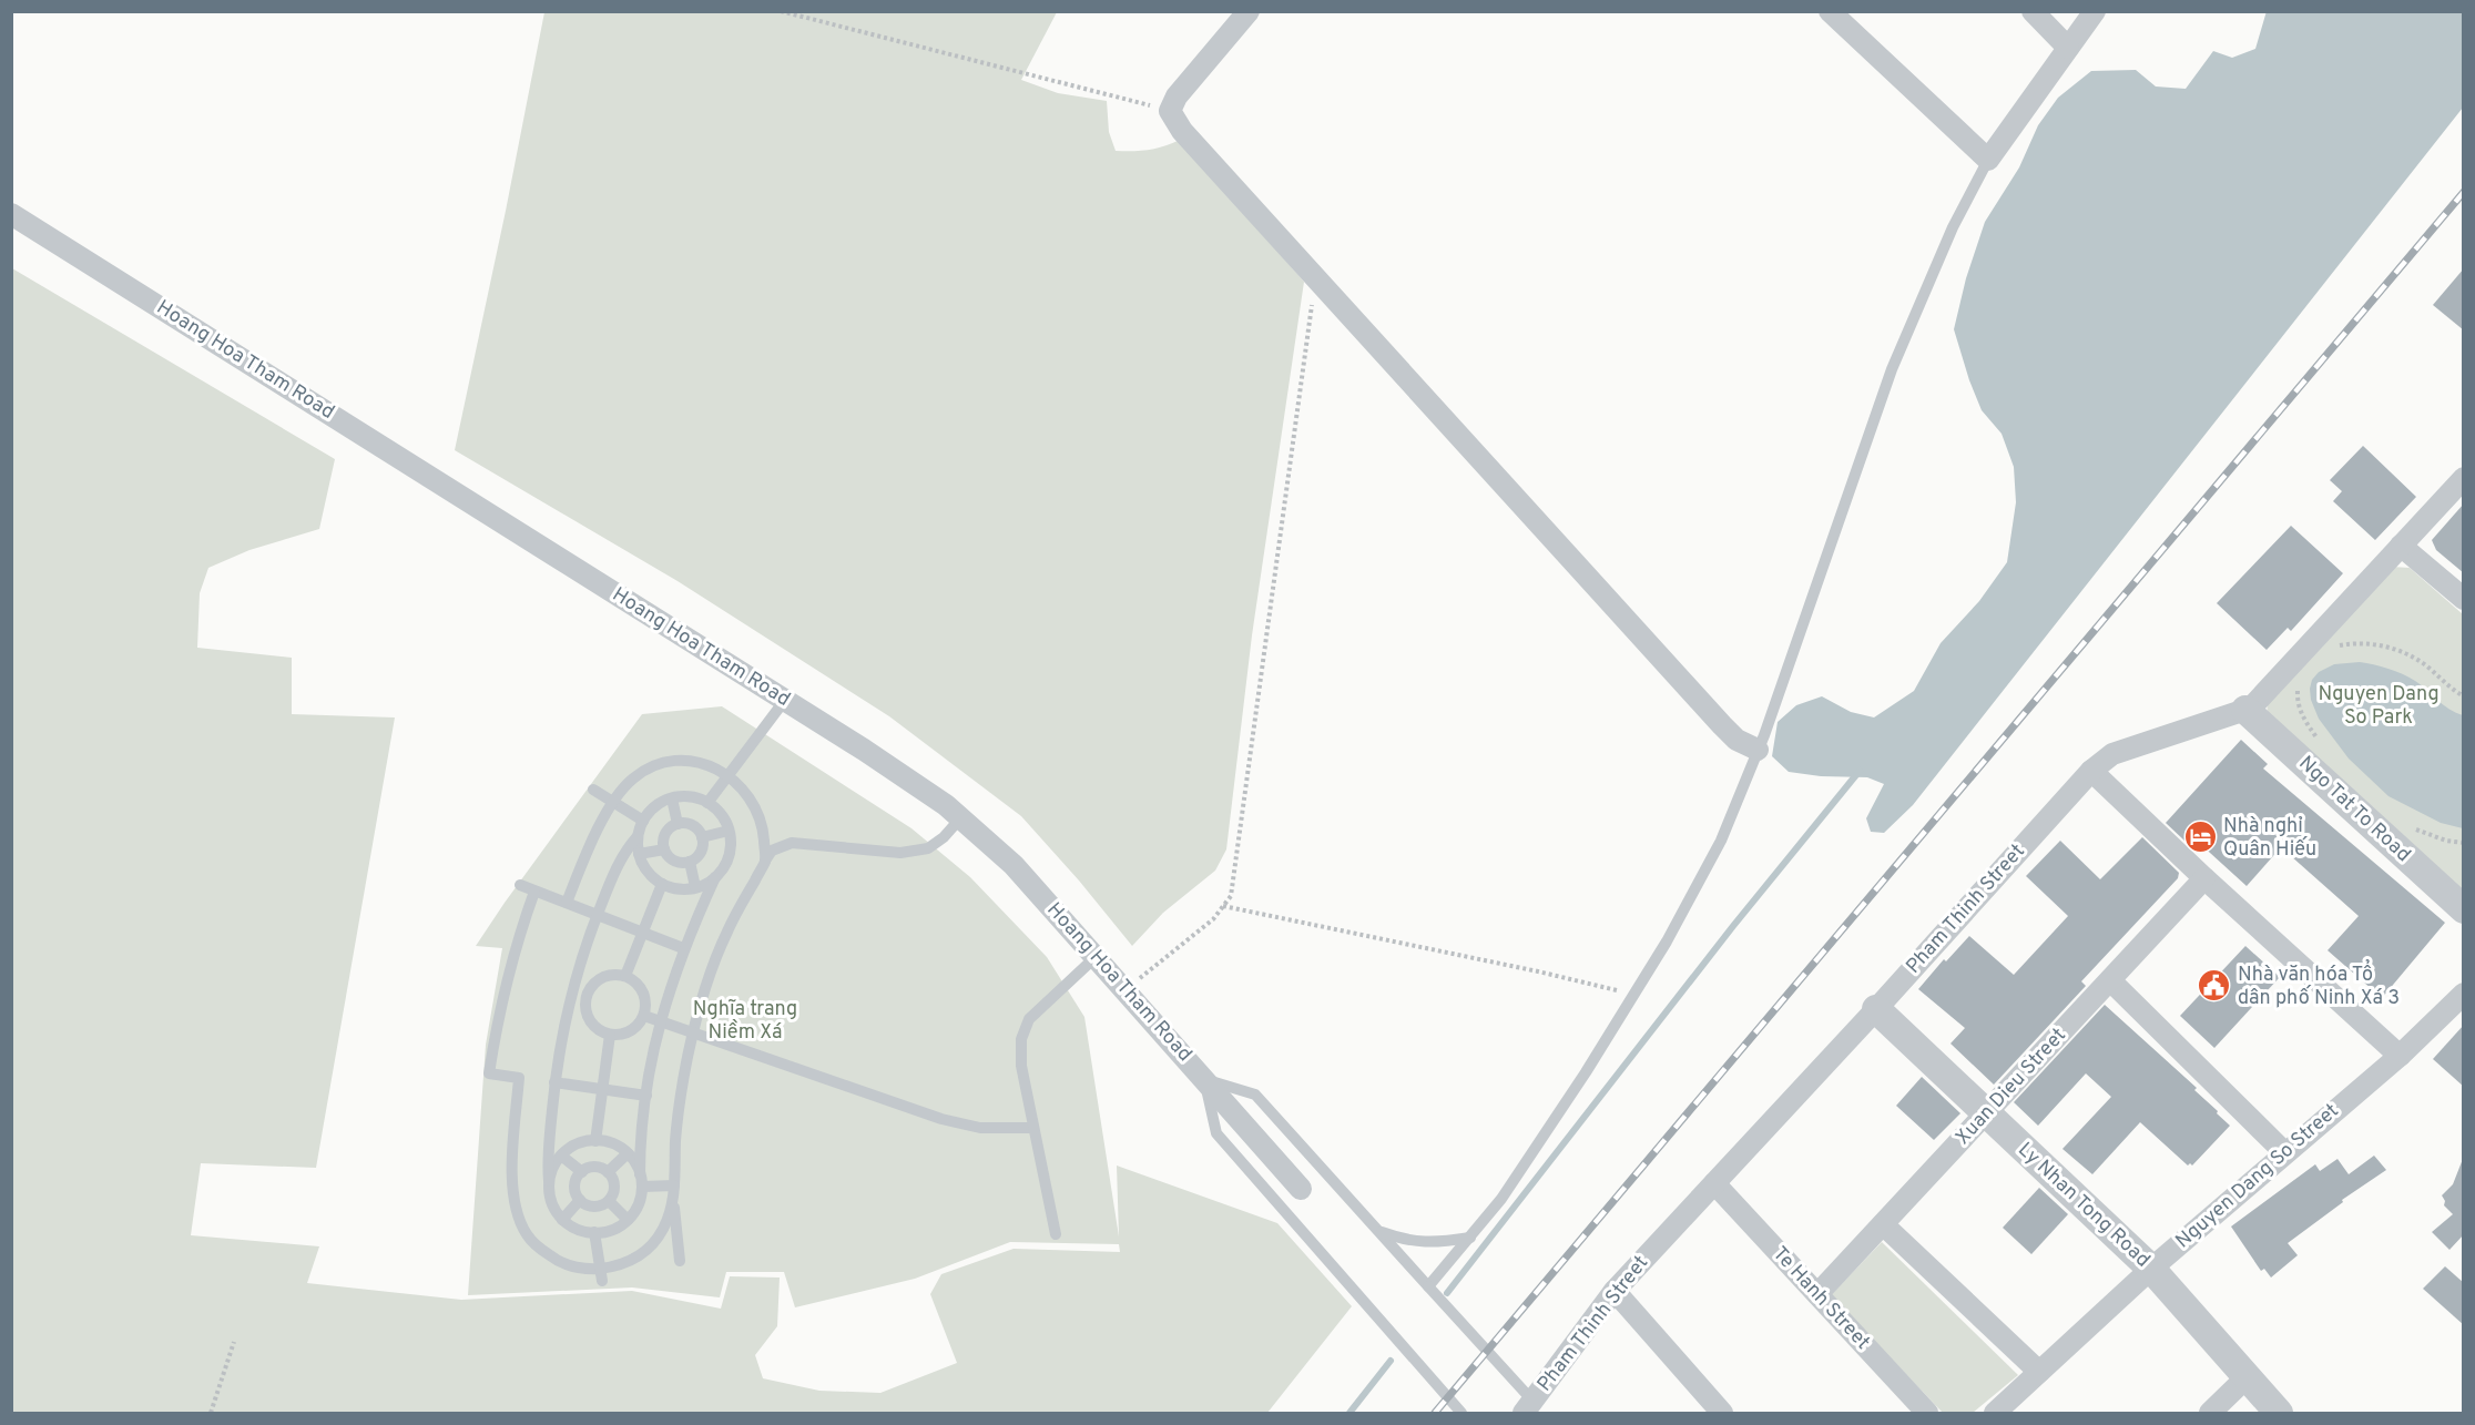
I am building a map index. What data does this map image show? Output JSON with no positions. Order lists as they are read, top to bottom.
{
  "streets": {
    "street": [
      "Hoang Hoa Tham Road",
      "Ngo Tat To Road",
      "Pham Thinh Street",
      "Xuan Dieu Street",
      "Nguyen Dang So Street",
      "Ly Nhan Tong Road",
      "Te Hanh Street"
    ]
  },
  "crossings": [
    ["Ngo Tat To Road", "Pham Thinh Street"],
    ["Pham Thinh Street", "Ly Nhan Tong Road"],
    ["Pham Thinh Street", "Te Hanh Street"],
    ["Xuan Dieu Street", "Ly Nhan Tong Road"],
    ["Xuan Dieu Street", "Te Hanh Street"],
    ["Nguyen Dang So Street", "Ly Nhan Tong Road"]
  ],
  "parks": ["Nguyen Dang So Park", "Nghĩa trang Niềm Xá"],
  "places": {
    "hotel": ["Nhà nghỉ Quân Hiếu"],
    "public building": ["Nhà văn hóa Tổ dân phố Ninh Xá 3"]
  }
}
